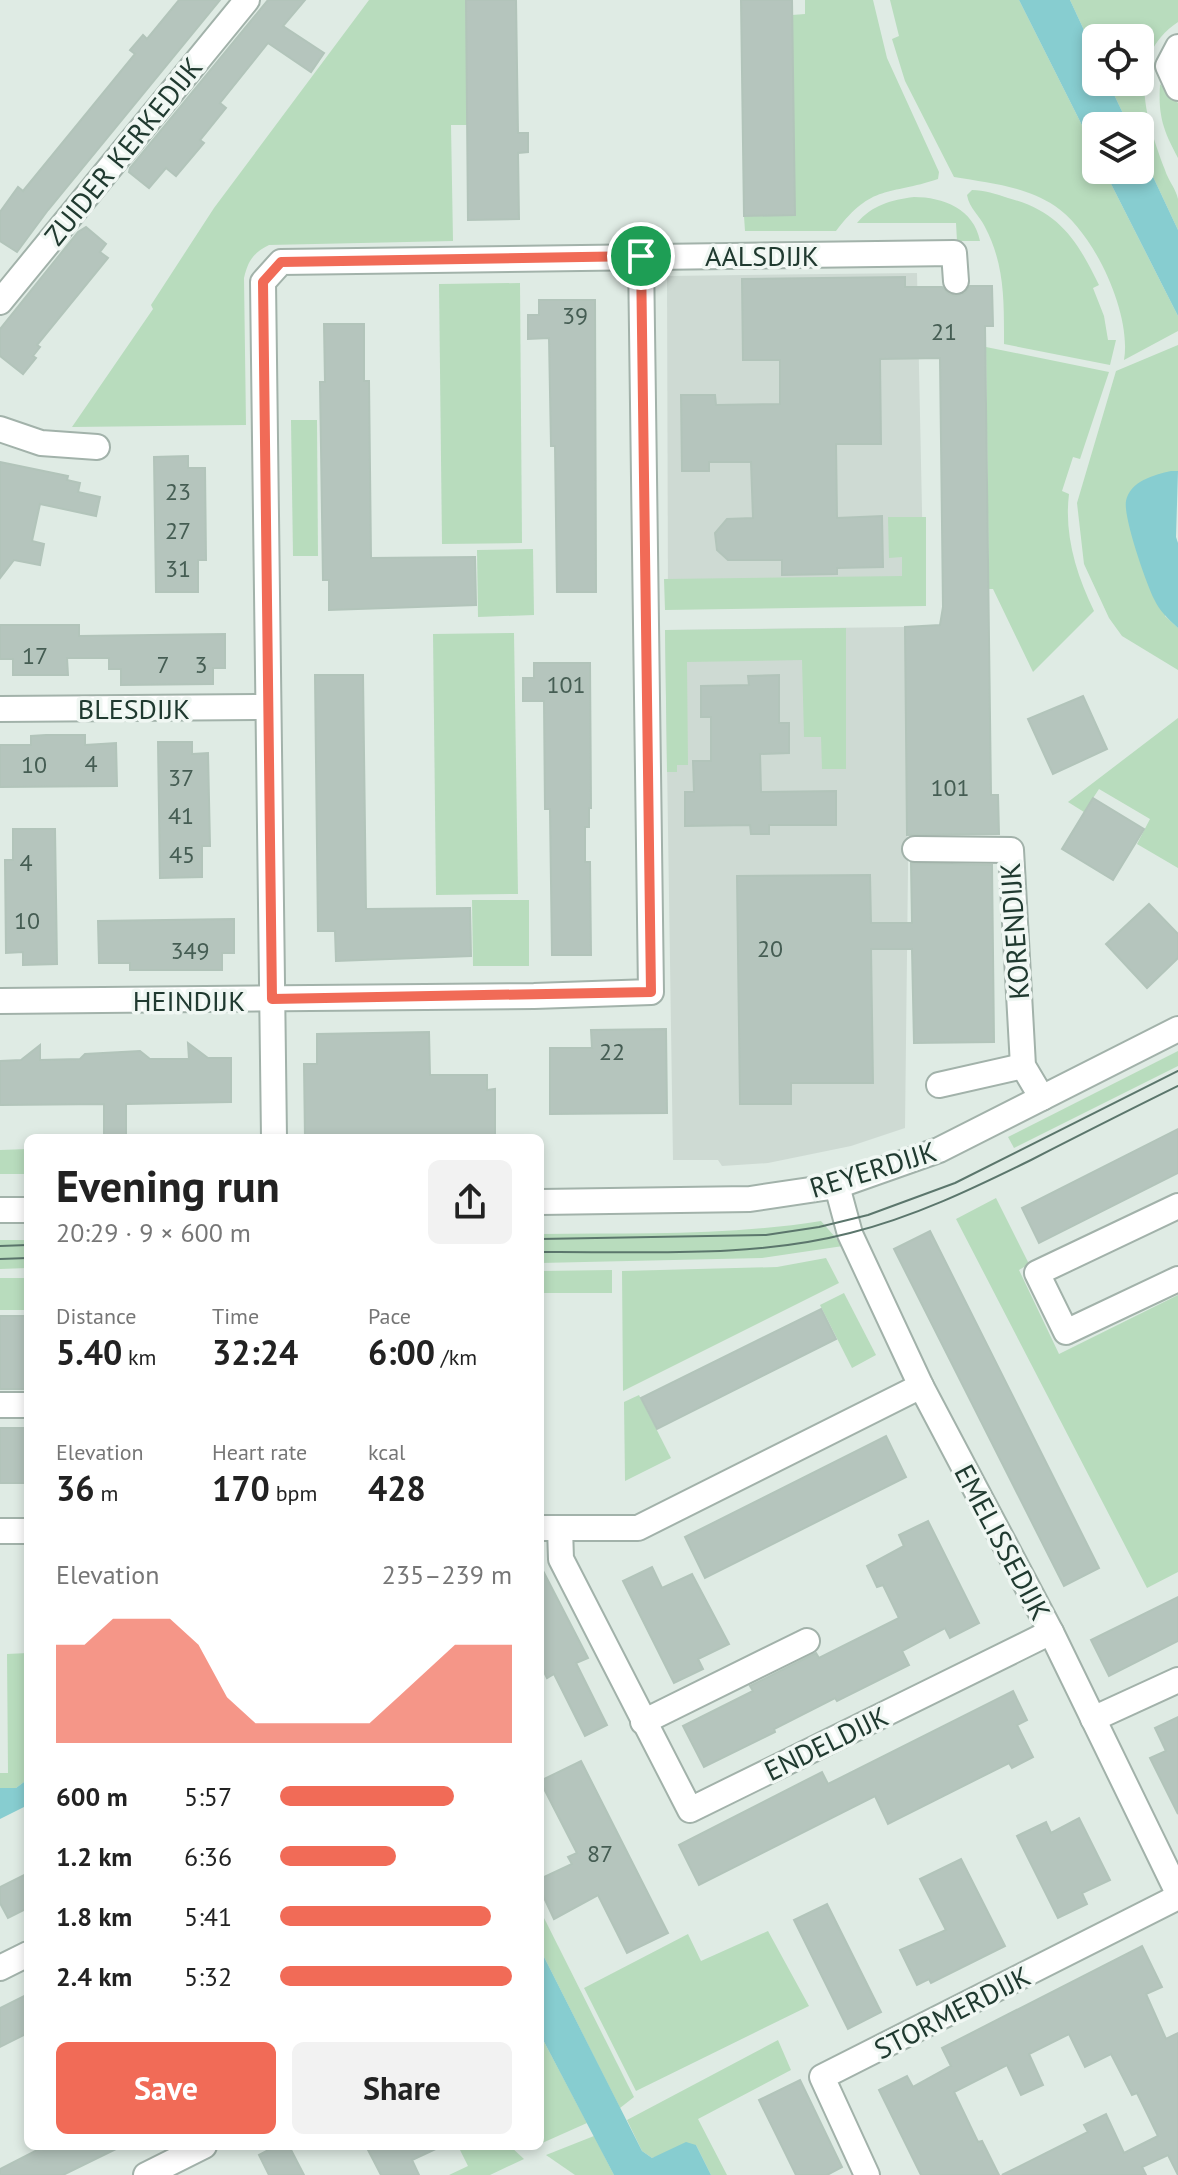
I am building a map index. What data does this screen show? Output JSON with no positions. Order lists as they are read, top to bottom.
{
  "streets": {
    "street": [
      "ZUIDER KERKEDIJK",
      "AALSDIJK",
      "BLESDIJK",
      "KORENDIJK",
      "HEINDIJK",
      "REYERDIJK",
      "EMELISSEDIJK",
      "ENDELDIJK",
      "STORMERDIJK"
    ]
  },
  "crossings": [
    ["AALSDIJK", "BLESDIJK"],
    ["AALSDIJK", "HEINDIJK"],
    ["KORENDIJK", "REYERDIJK"],
    ["REYERDIJK", "EMELISSEDIJK"],
    ["EMELISSEDIJK", "ENDELDIJK"],
    ["EMELISSEDIJK", "STORMERDIJK"]
  ],
  "house_numbers": [
    "39",
    "21",
    "23",
    "27",
    "31",
    "17",
    "7",
    "3",
    "101",
    "4",
    "10",
    "37",
    "101",
    "41",
    "45",
    "4",
    "10",
    "20",
    "349",
    "22",
    "87"
  ],
  "page": {
    "heading": ["Evening run", "20:29 · 9 × 600 m"],
    "stats": [
      ["Distance", "5.40 km"],
      ["Time", "32:24"],
      ["Pace", "6:00 /km"],
      ["Elevation", "36 m"],
      ["Heart rate", "170 bpm"],
      ["kcal", "428"]
    ],
    "chart": ["Elevation", "235–239 m"],
    "list": [
      {
        "name": "600 m",
        "note": "5:57"
      },
      {
        "name": "1.2 km",
        "note": "6:36"
      },
      {
        "name": "1.8 km",
        "note": "5:41"
      },
      {
        "name": "2.4 km",
        "note": "5:32"
      }
    ],
    "buttons": ["Save", "Share"]
  }
}
